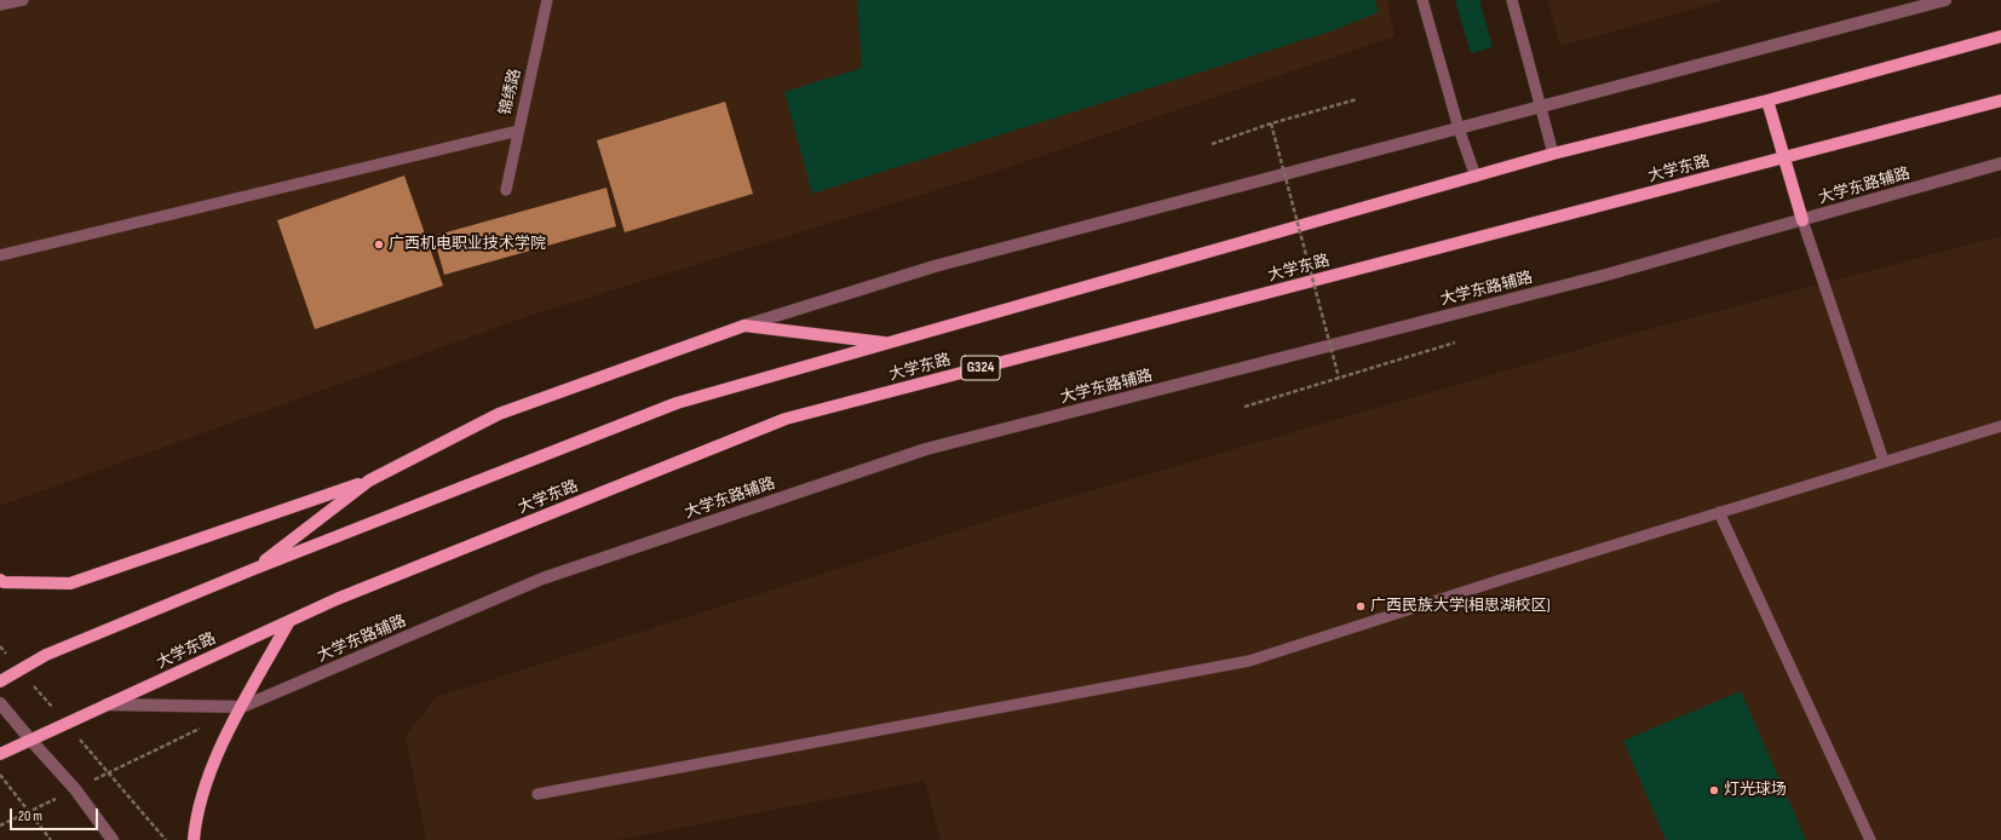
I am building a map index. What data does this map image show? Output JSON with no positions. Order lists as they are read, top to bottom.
{
  "streets": {
    "main road": ["大学东路", "G324"],
    "street": ["大学东路辅路"],
    "lane": ["锦绣路"]
  },
  "crossings": [
    ["大学东路", "大学东路辅路"]
  ],
  "places": ["广西机电职业技术学院", "广西民族大学(相思湖校区)", "灯光球场"],
  "scale_bar": "20 m"
}
